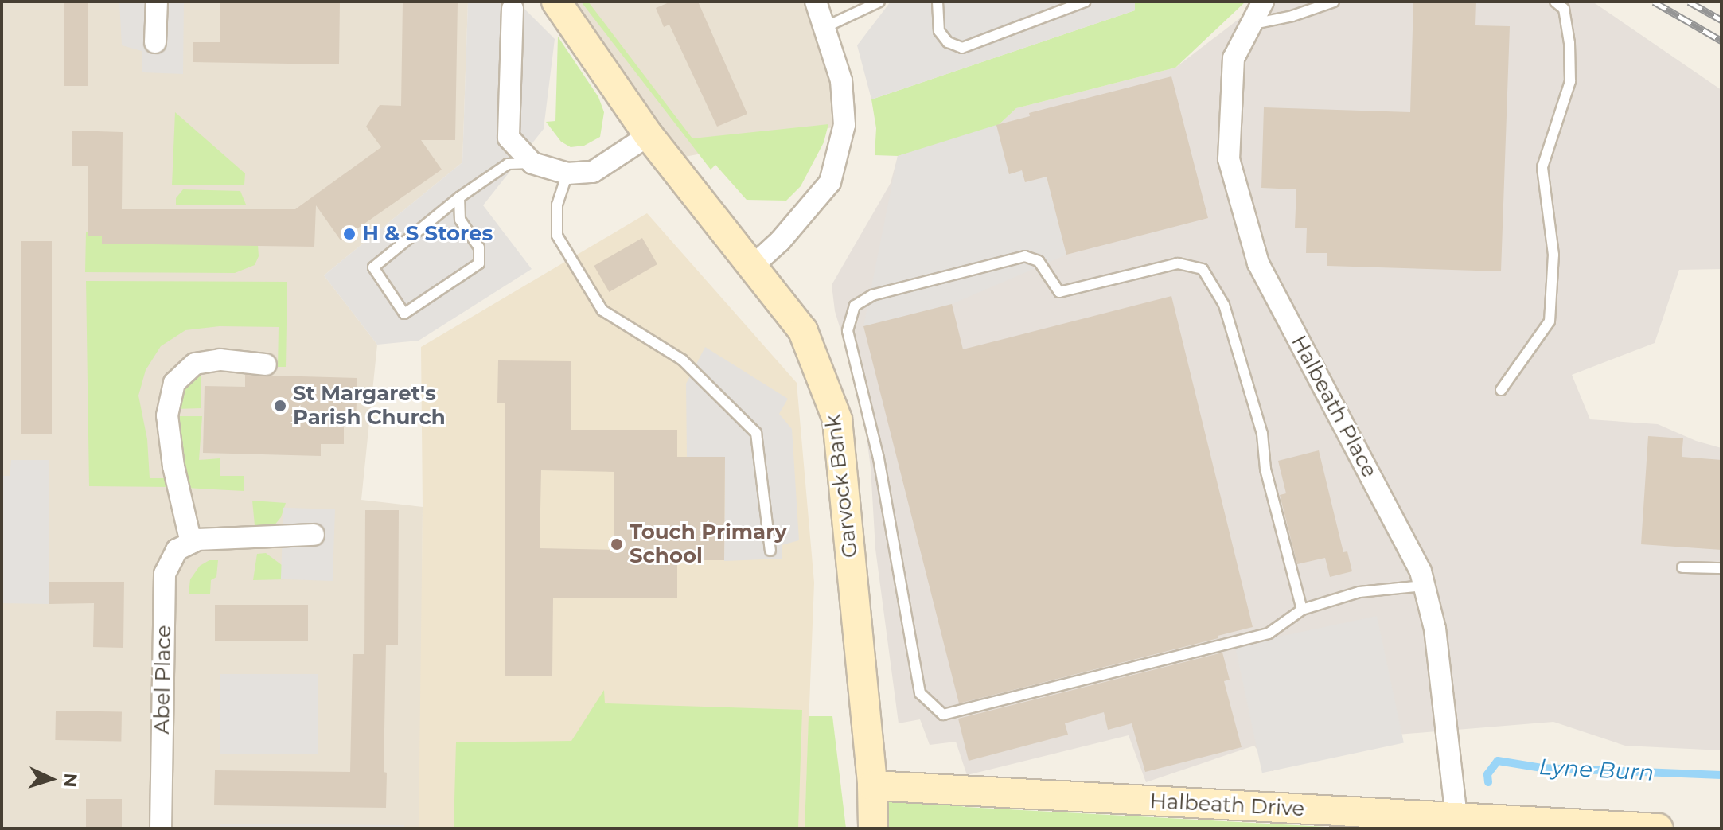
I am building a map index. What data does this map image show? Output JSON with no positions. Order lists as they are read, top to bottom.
{
  "streets": {
    "street": [
      "Halbeath Place",
      "Garvock Bank",
      "Abel Place",
      "Halbeath Drive"
    ]
  },
  "crossings": [
    ["Halbeath Place", "Halbeath Drive"],
    ["Garvock Bank", "Halbeath Drive"]
  ],
  "water": ["Lyne Burn"],
  "places": ["H & S Stores", "St Margaret's Parish Church", "Touch Primary School"],
  "north": "right"
}
